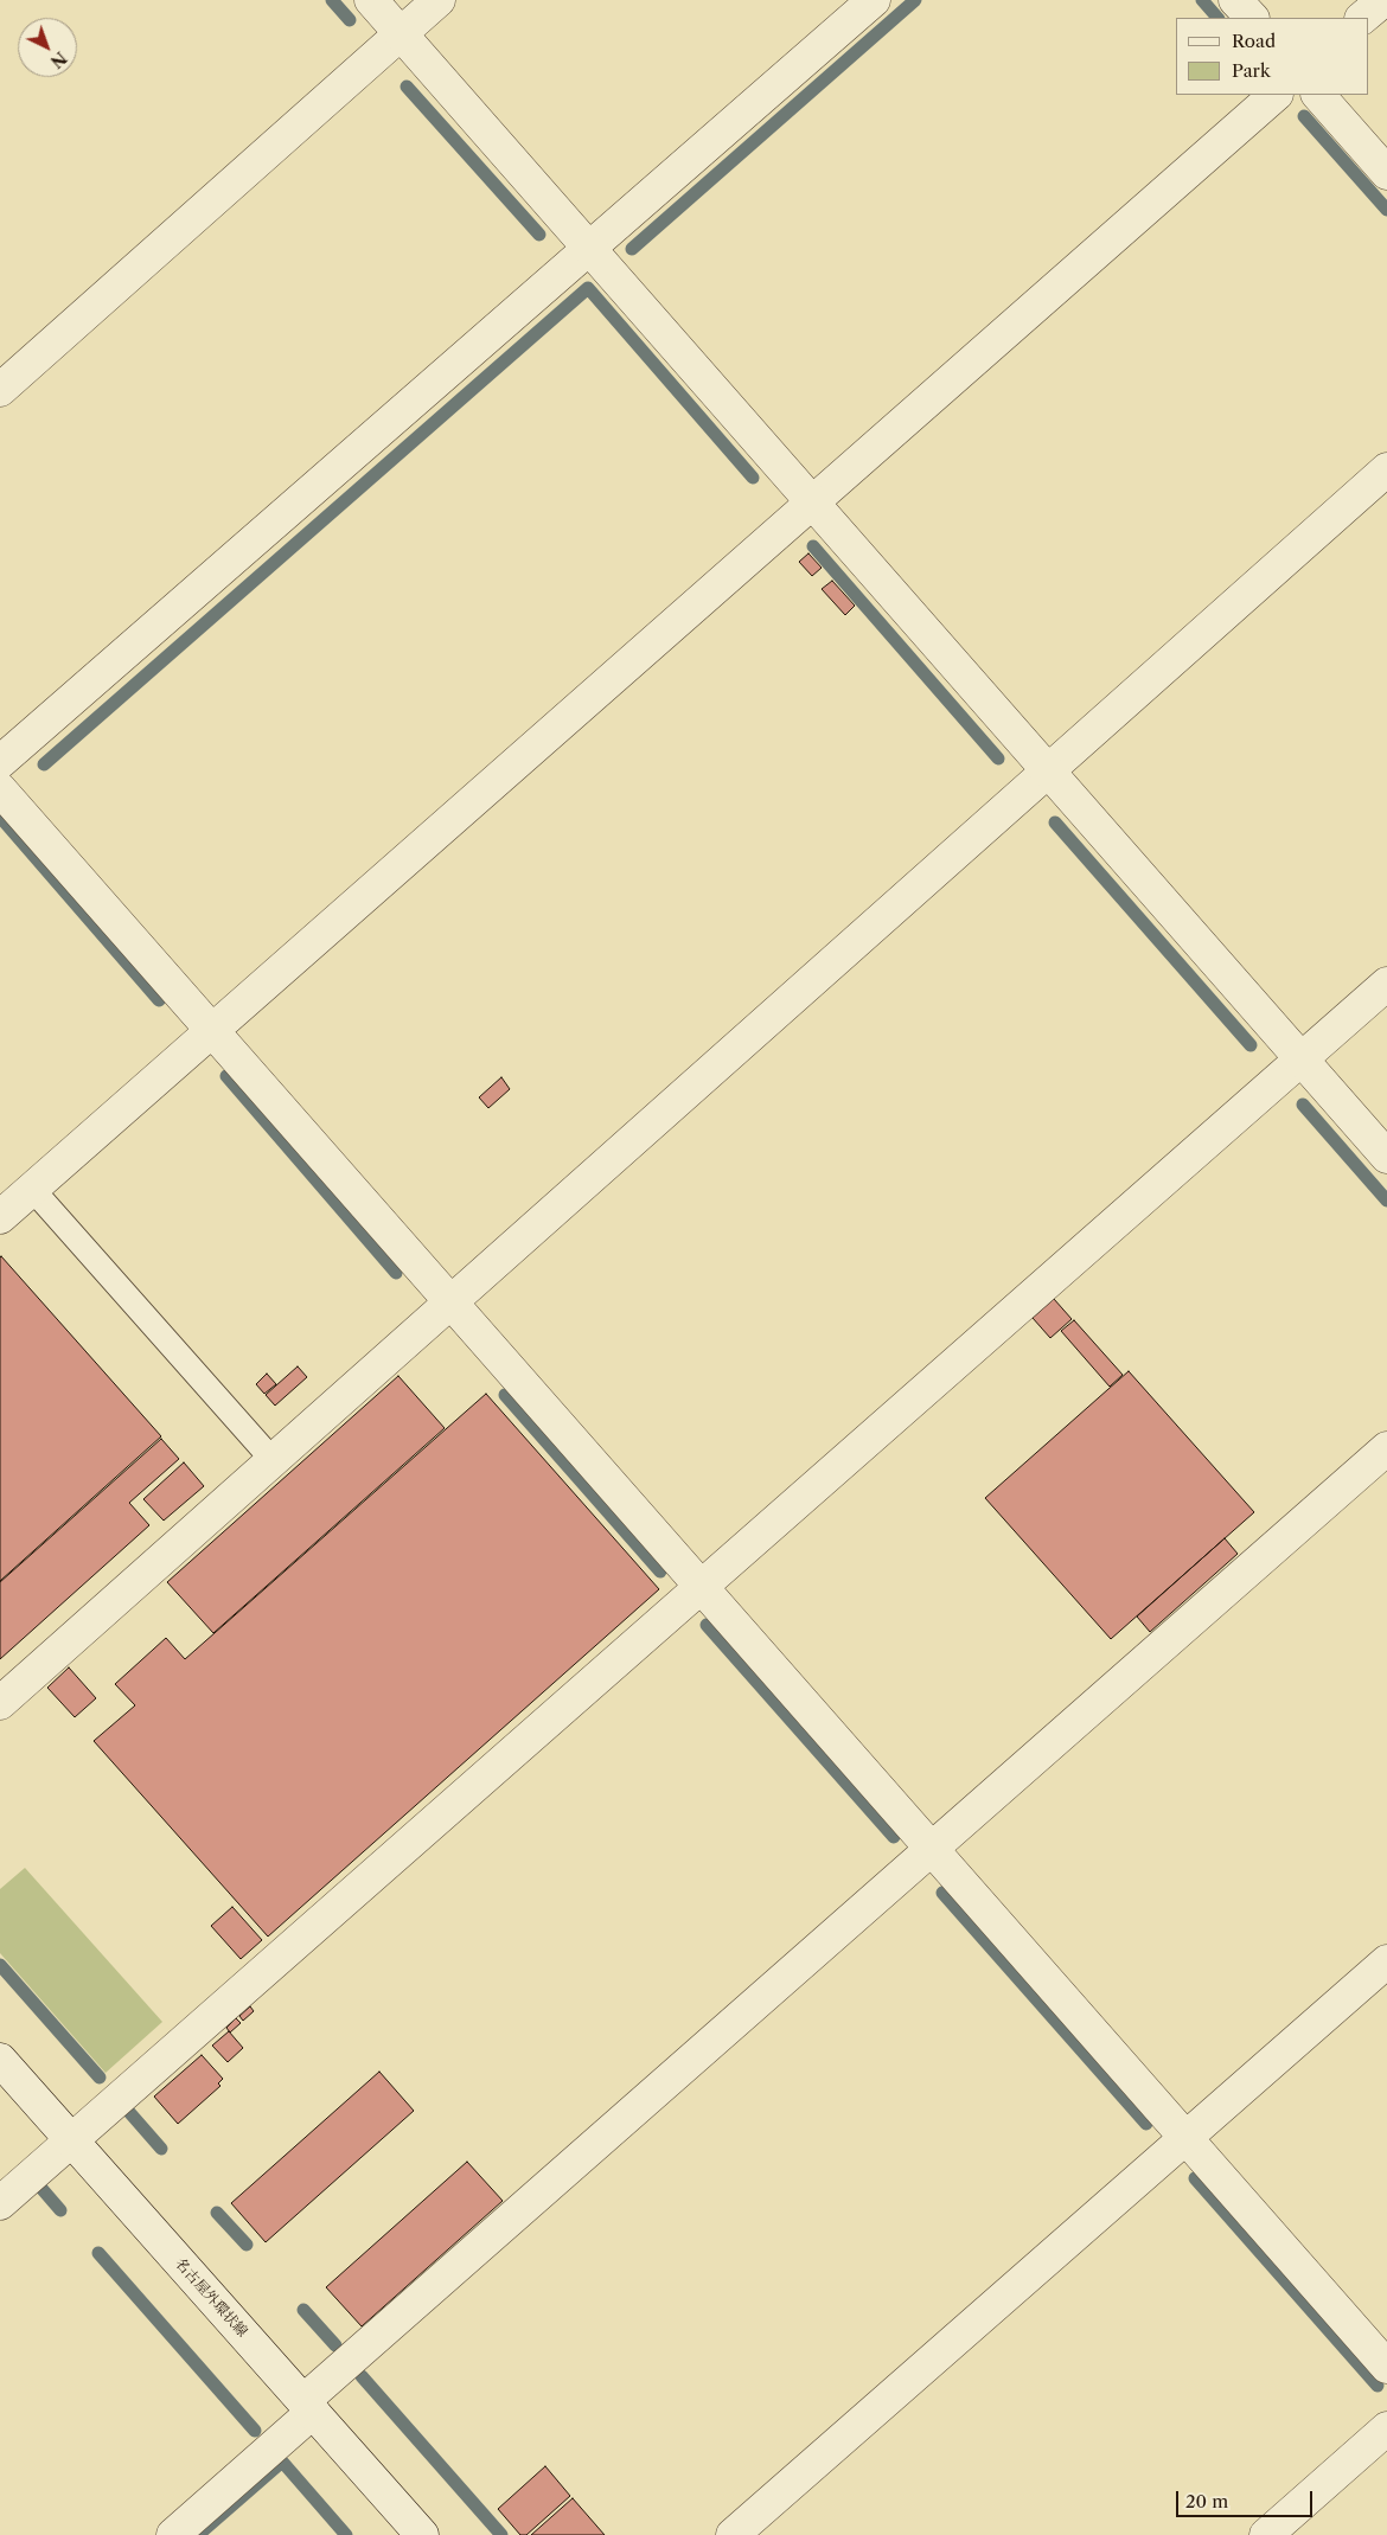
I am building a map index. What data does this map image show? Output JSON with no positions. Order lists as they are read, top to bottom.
{
  "streets": {
    "street": ["名古屋外環状線"]
  },
  "legend": ["Road", "Park"],
  "scale_bar": "20 m",
  "north": "bottom right"
}
